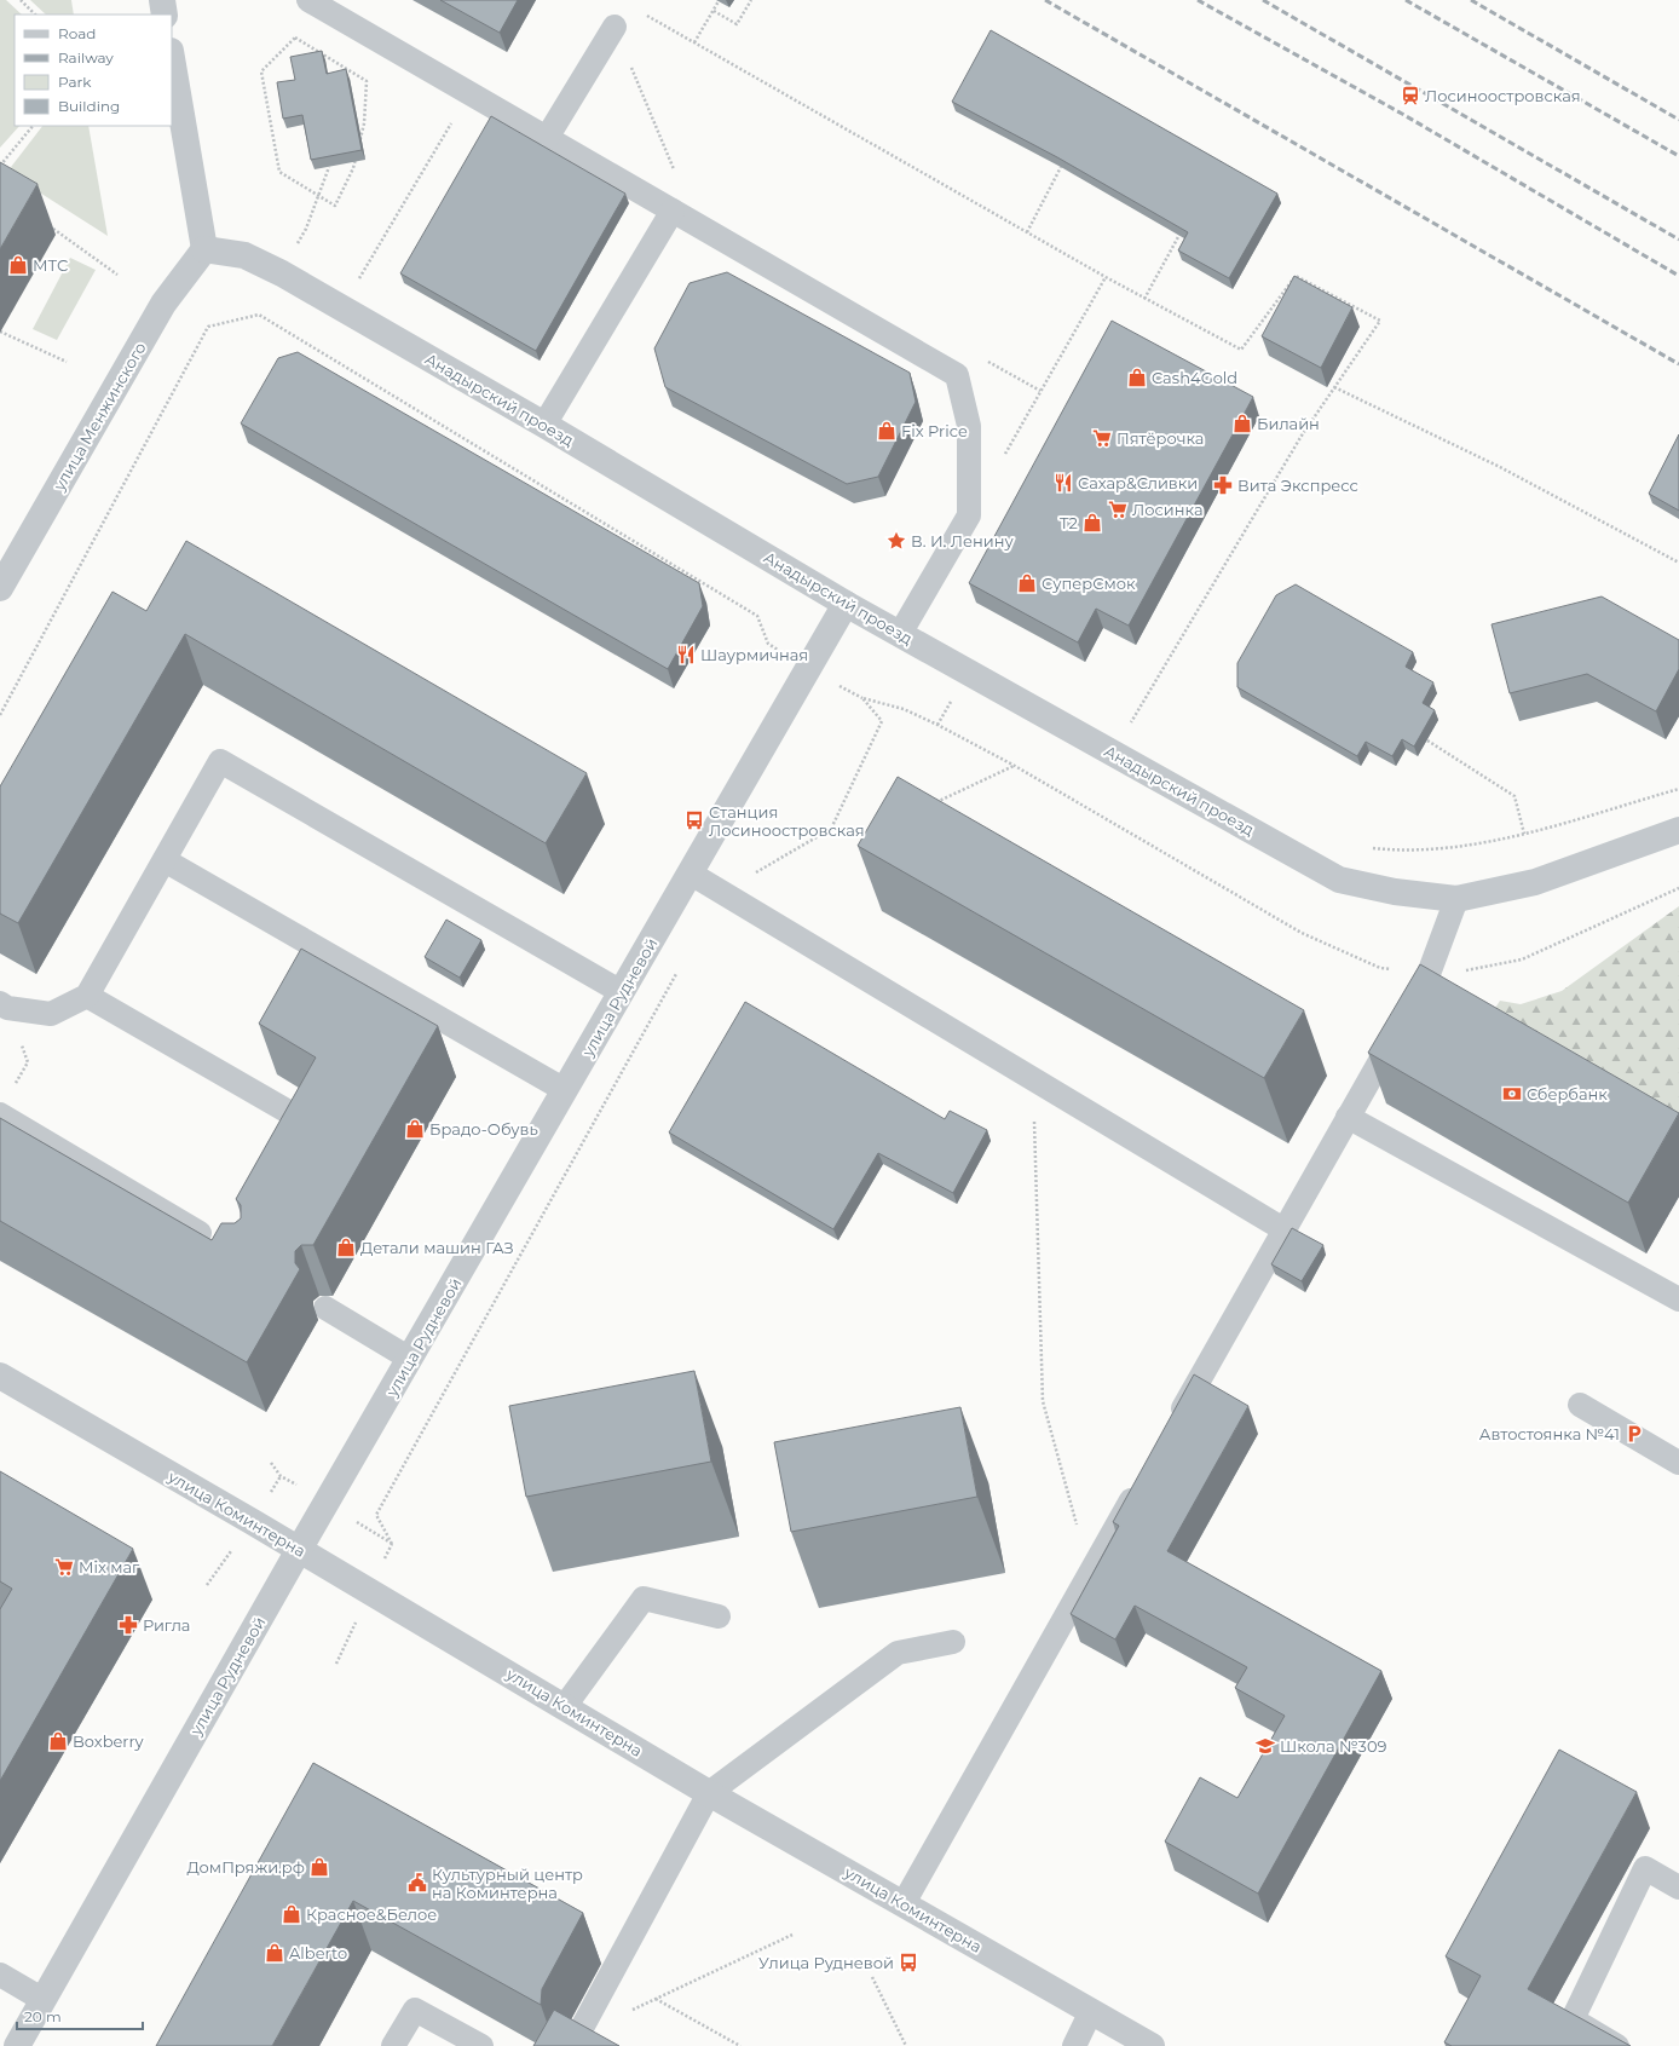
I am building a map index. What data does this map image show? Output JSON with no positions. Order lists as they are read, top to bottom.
{
  "streets": {
    "street": [
      "Анадырский проезд",
      "улица Менжинского",
      "улица Рудневой",
      "улица Коминтерна"
    ]
  },
  "crossings": [
    ["Анадырский проезд", "улица Менжинского"],
    ["Анадырский проезд", "улица Рудневой"],
    ["улица Рудневой", "улица Коминтерна"]
  ],
  "places": {
    "station": ["Лосиноостровская"],
    "shop": [
      "МТС",
      "Cash4Gold",
      "Билайн",
      "Fix Price",
      "T2",
      "СуперСмок",
      "Брадо-Обувь",
      "Детали машин ГАЗ",
      "Boxberry",
      "ДомПряжи.рф",
      "Красное&Белое",
      "Alberto"
    ],
    "supermarket": ["Пятёрочка", "Лосинка", "Mix маг"],
    "restaurant": ["Сахар&Сливки", "Шаурмичная"],
    "pharmacy": ["Вита Экспресс", "Ригла"],
    "place": ["В. И. Ленину"],
    "bus stop": ["Станция Лосиноостровская", "Улица Рудневой"],
    "bank": ["Сбербанк"],
    "parking": ["Автостоянка №41"],
    "school or university": ["Школа №309"],
    "public building": ["Культурный центр на Коминтерна"]
  },
  "legend": [
    "Road",
    "Railway",
    "Park",
    "Building"
  ],
  "scale_bar": "20 m"
}
